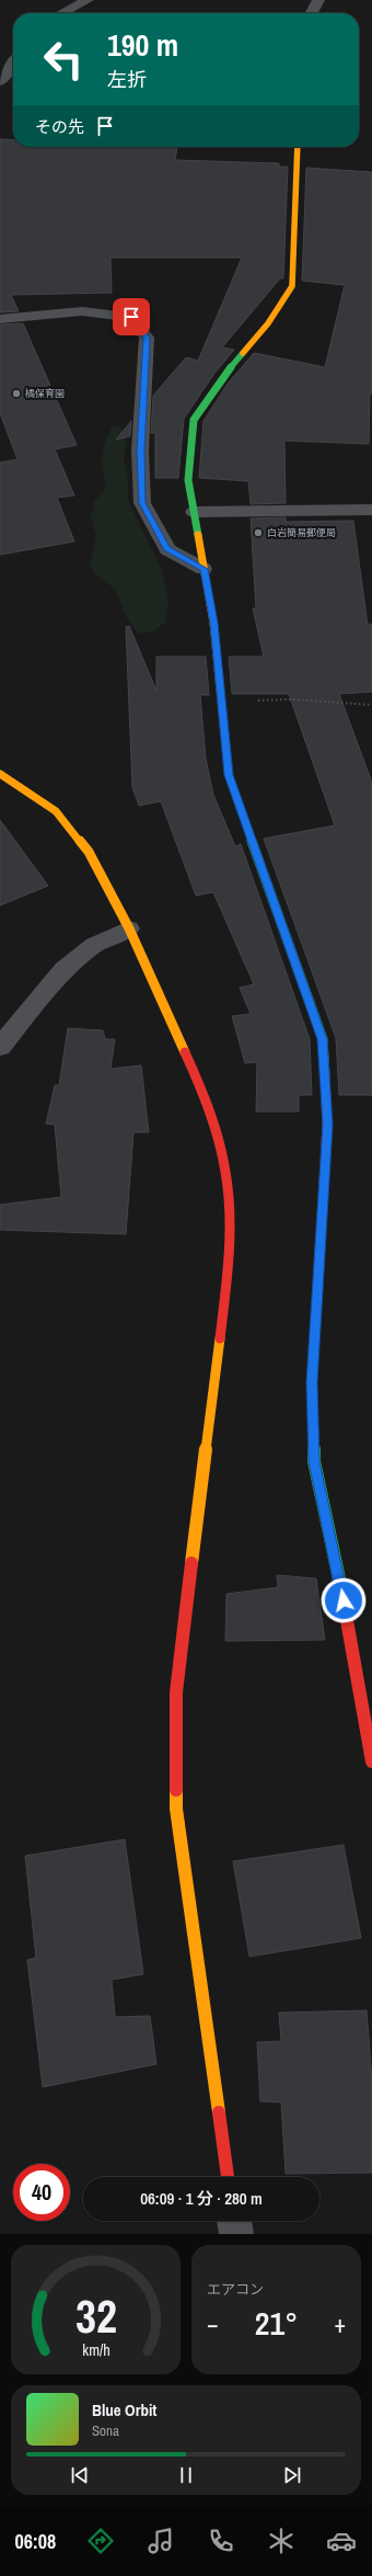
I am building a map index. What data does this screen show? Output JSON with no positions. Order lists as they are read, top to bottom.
{
  "places": ["橘保育園", "白岩簡易郵便局"],
  "page": {
    "turn": ["190 m", "左折"],
    "then": "その先",
    "limit": "40",
    "trip": "06:09 · 1 分 · 280 m",
    "tile": "エアコン",
    "heat": ["−", "21°", "+"],
    "song": ["Blue Orbit", "Sona"],
    "tabs": "06:08",
    "gauge": ["32", "km/h"]
  }
}
